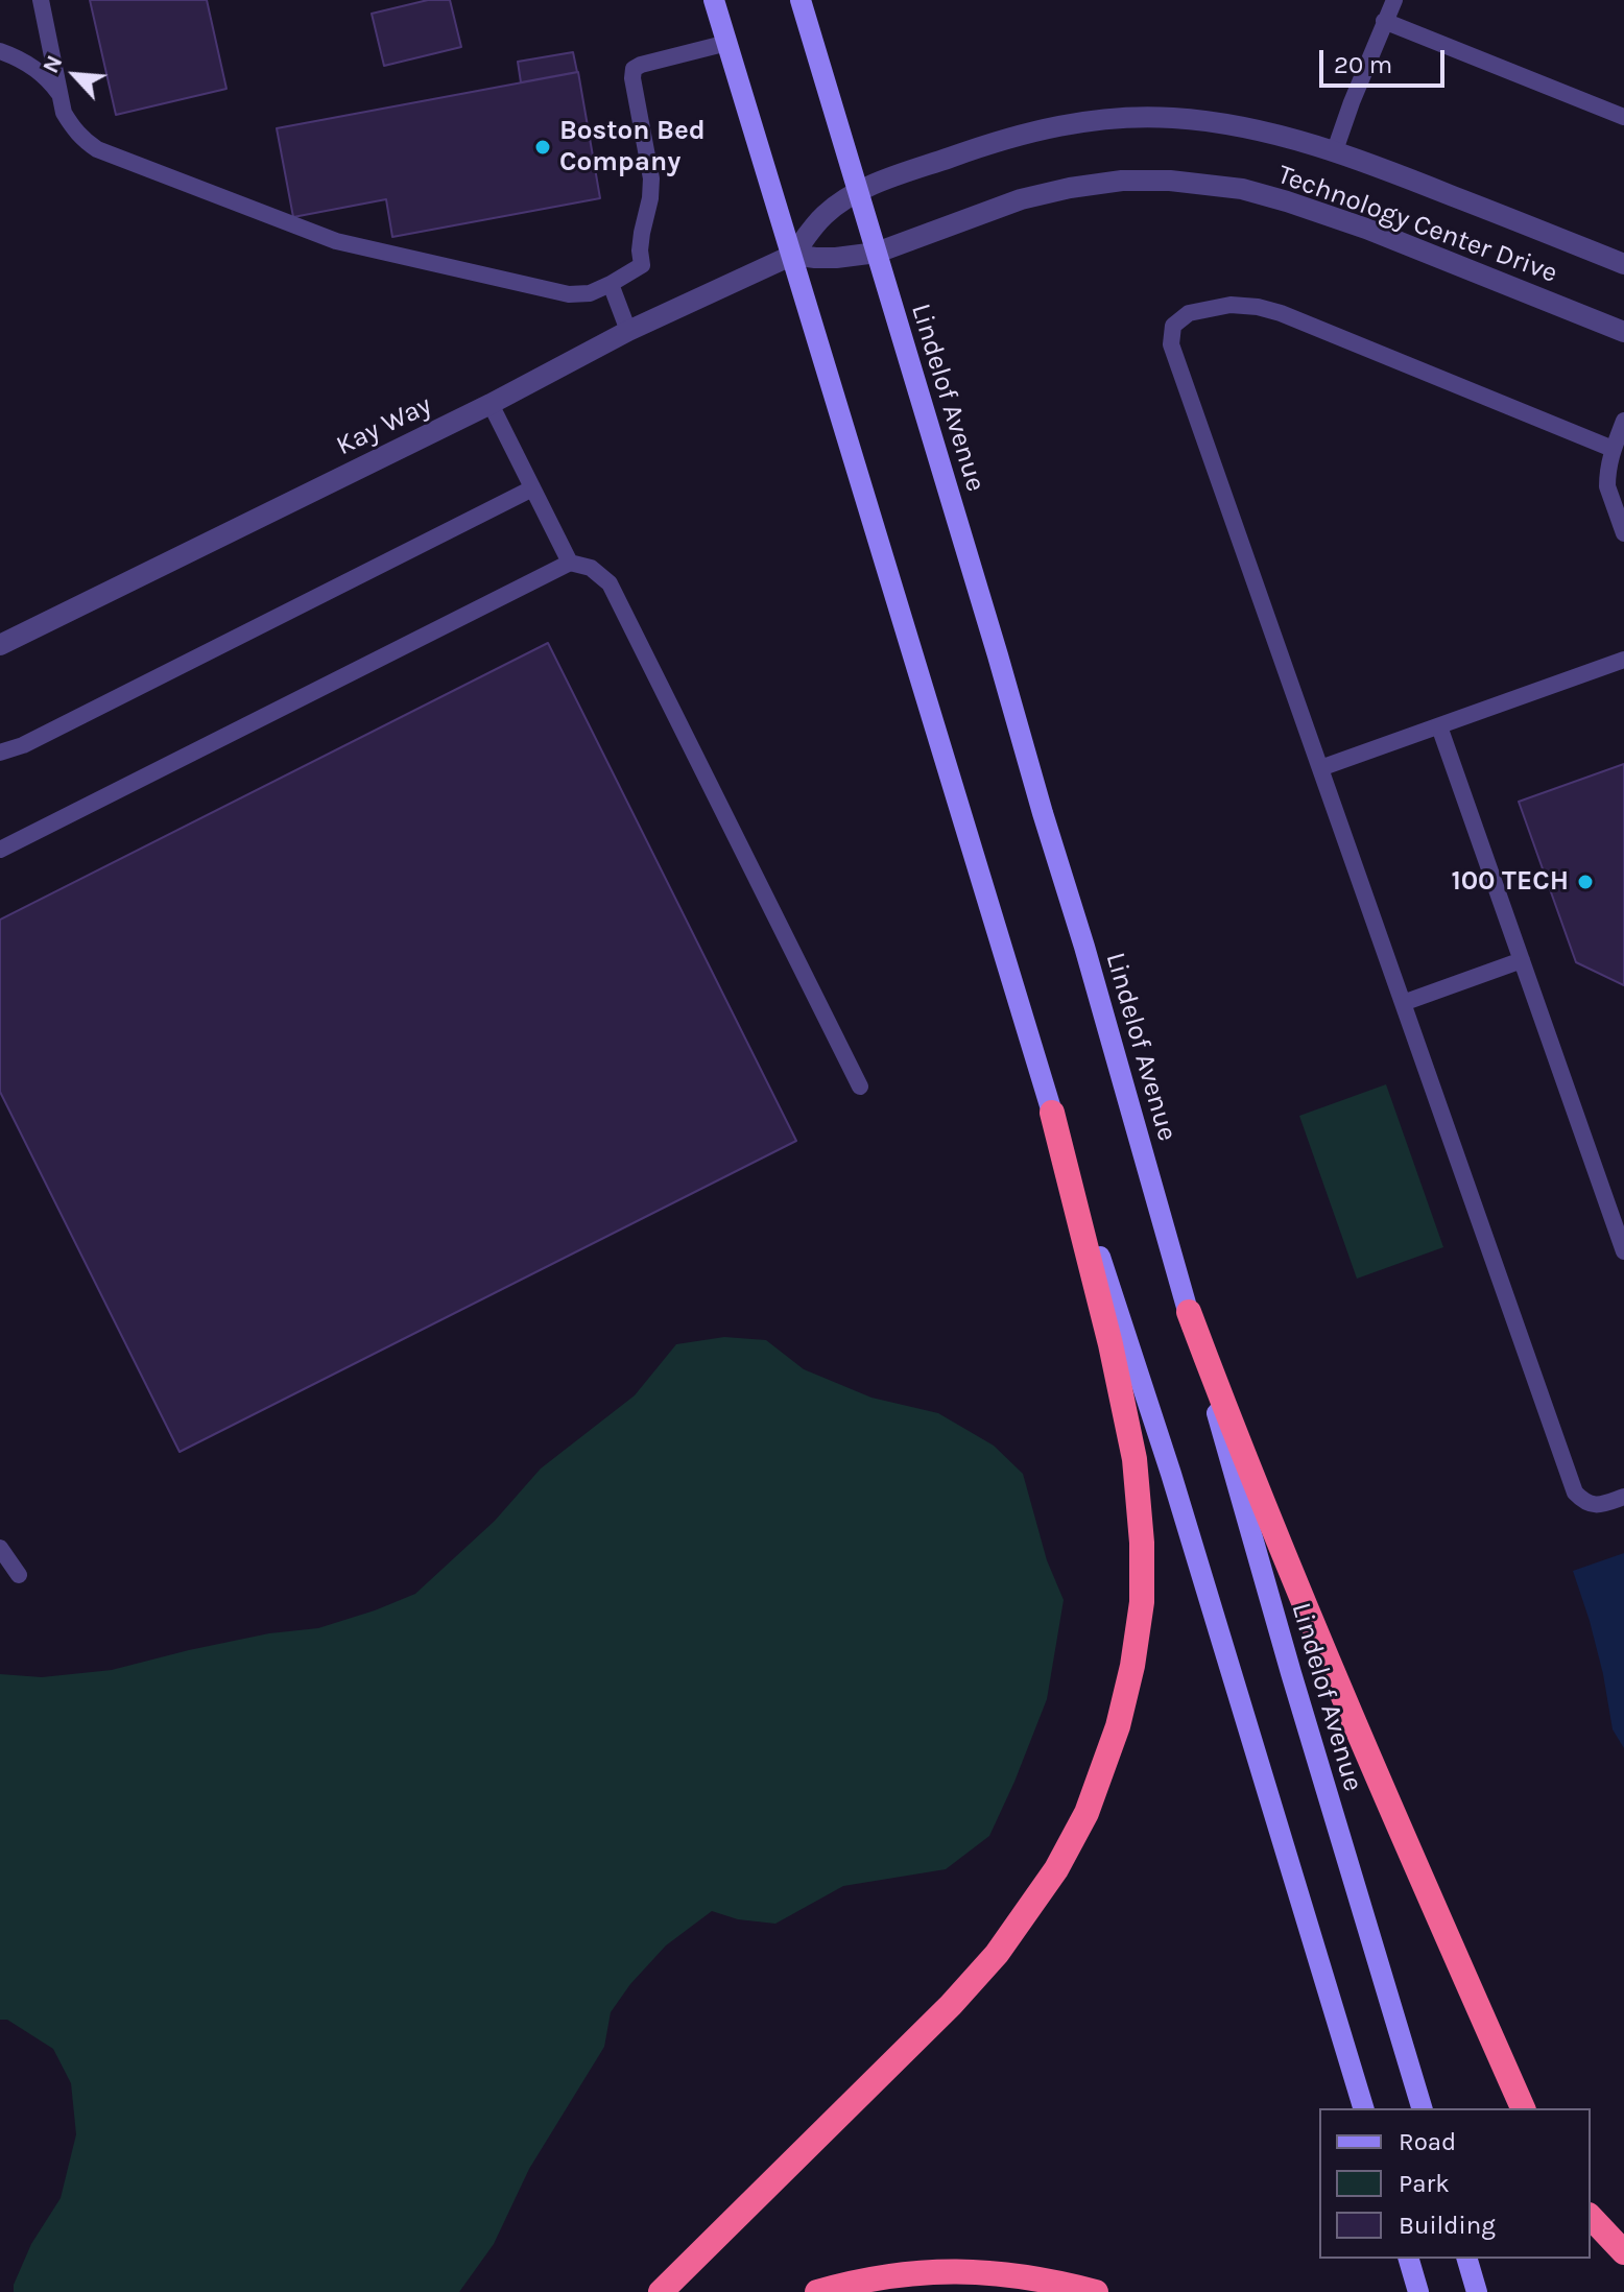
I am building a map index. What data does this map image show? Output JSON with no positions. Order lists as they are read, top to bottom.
{
  "streets": {
    "main road": ["Lindelof Avenue"],
    "street": ["Technology Center Drive", "Kay Way"]
  },
  "crossings": [
    ["Technology Center Drive", "Lindelof Avenue"],
    ["Technology Center Drive", "Kay Way"]
  ],
  "places": ["Boston Bed Company", "100 TECH"],
  "legend": ["Road", "Park", "Building"],
  "scale_bar": "20 m",
  "north": "top left"
}
